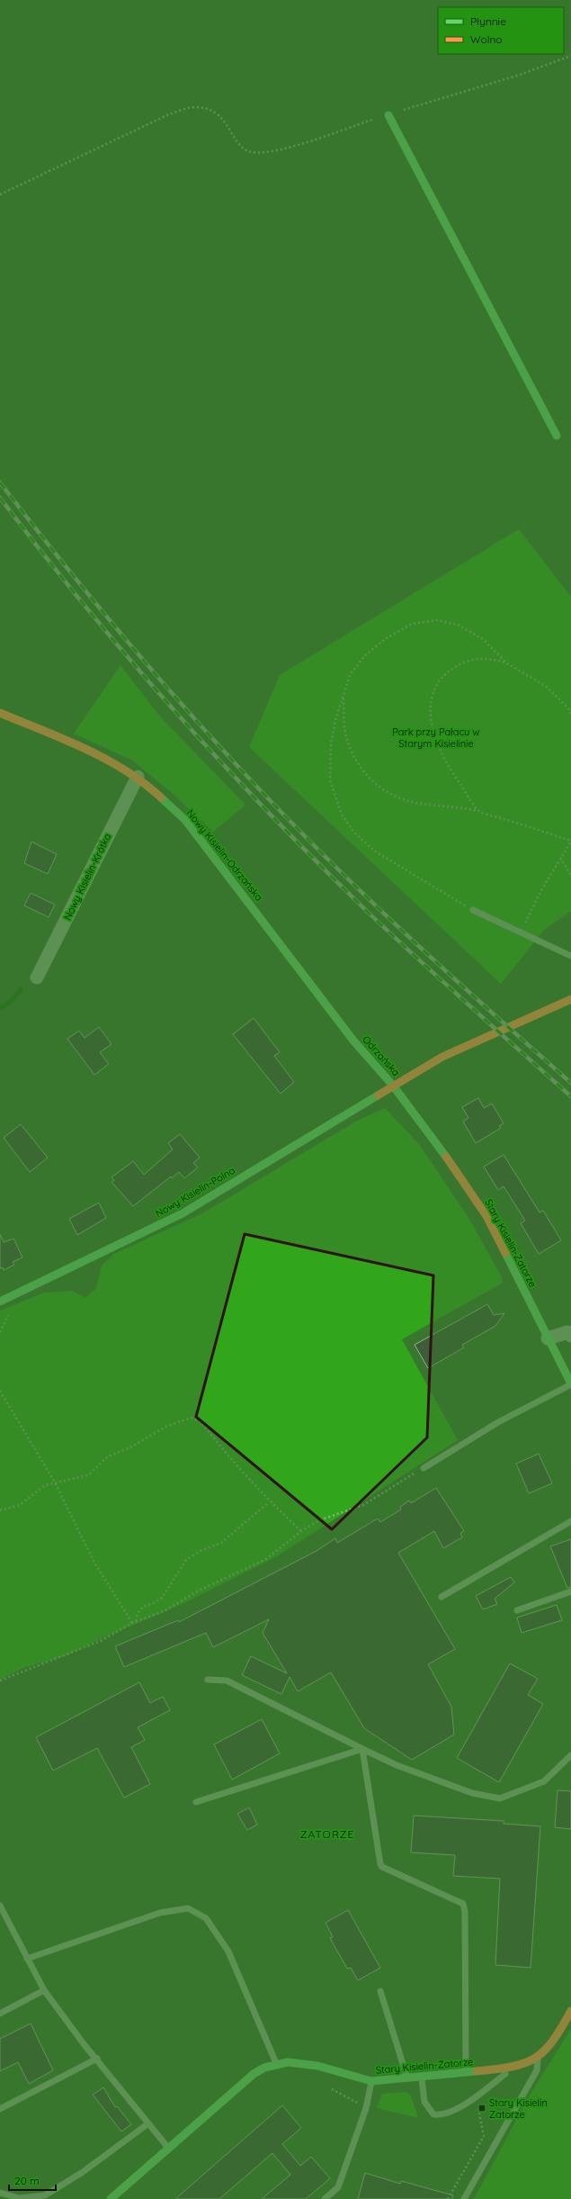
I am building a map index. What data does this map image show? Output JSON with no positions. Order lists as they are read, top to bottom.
{
  "streets": {
    "street": [
      "Nowy Kisielin-Odrzańska",
      "Nowy Kisielin-Krótka",
      "Odrzańska",
      "Nowy Kisielin-Polna",
      "Stary Kisielin-Zatorze"
    ]
  },
  "crossings": [
    ["Nowy Kisielin-Odrzańska", "Nowy Kisielin-Krótka"],
    ["Nowy Kisielin-Odrzańska", "Odrzańska"],
    ["Odrzańska", "Nowy Kisielin-Polna"],
    ["Odrzańska", "Stary Kisielin-Zatorze"],
    ["Nowy Kisielin-Polna", "Stary Kisielin-Zatorze"]
  ],
  "districts": ["ZATORZE"],
  "parks": ["Park przy Pałacu w Starym Kisielinie"],
  "places": {
    "transit": ["Stary Kisielin Zatorze"]
  },
  "legend": ["Płynnie", "Wolno"],
  "scale_bar": "20 m"
}
